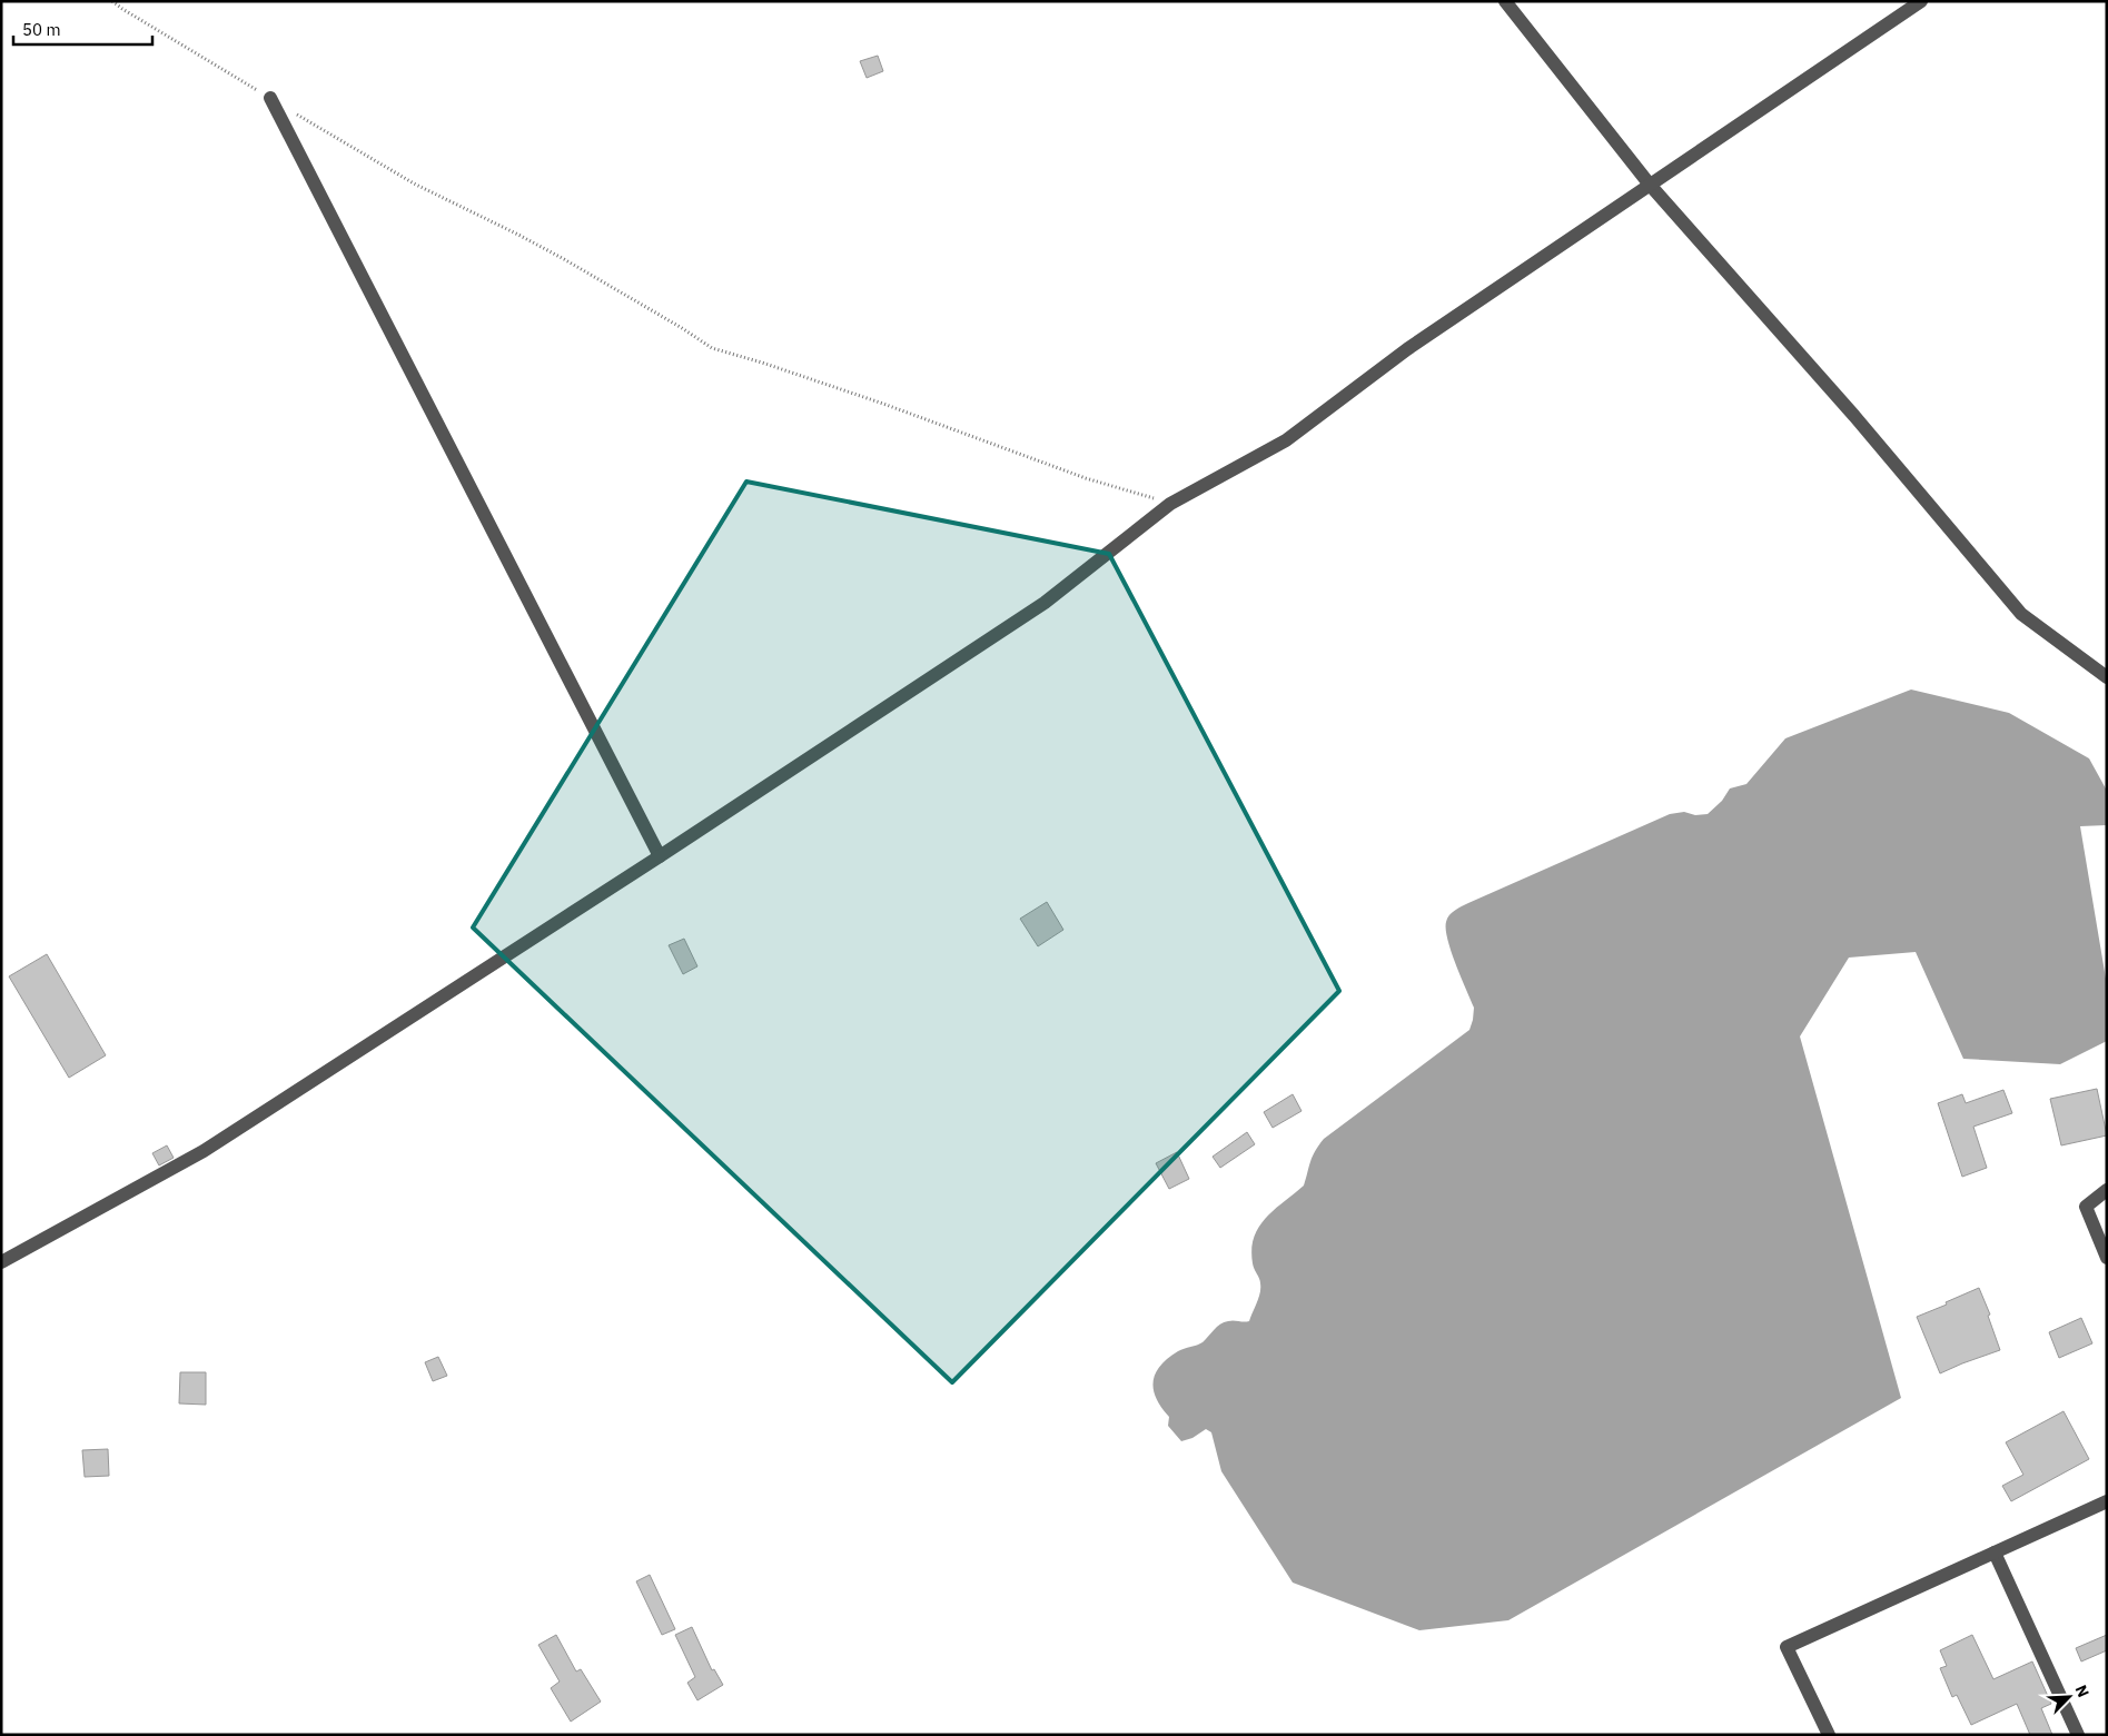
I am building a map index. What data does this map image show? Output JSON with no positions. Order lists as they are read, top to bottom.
{
  "scale_bar": "50 m",
  "north": "top right"
}
